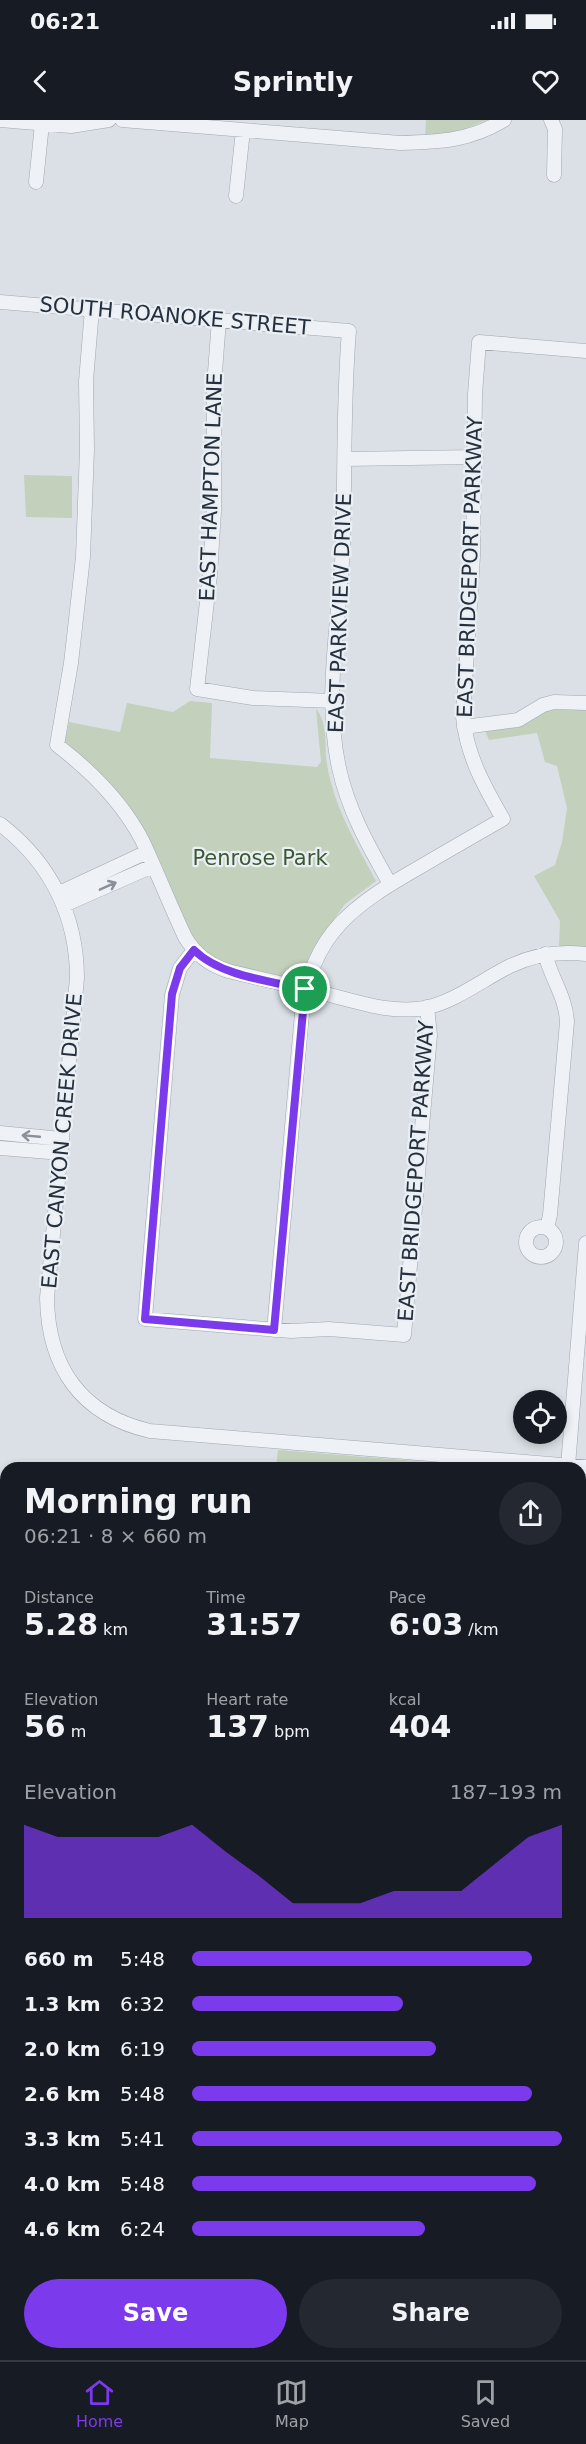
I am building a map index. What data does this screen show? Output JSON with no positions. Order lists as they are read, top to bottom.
{
  "streets": {
    "street": [
      "SOUTH ROANOKE STREET",
      "EAST HAMPTON LANE",
      "EAST BRIDGEPORT PARKWAY",
      "EAST PARKVIEW DRIVE",
      "EAST CANYON CREEK DRIVE"
    ]
  },
  "crossings": [
    ["SOUTH ROANOKE STREET", "EAST HAMPTON LANE"],
    ["SOUTH ROANOKE STREET", "EAST PARKVIEW DRIVE"],
    ["EAST HAMPTON LANE", "EAST PARKVIEW DRIVE"],
    ["EAST BRIDGEPORT PARKWAY", "EAST PARKVIEW DRIVE"]
  ],
  "parks": ["Penrose Park"],
  "page": {
    "status": "06:21",
    "header": "Sprintly",
    "heading": ["Morning run", "06:21 · 8 × 660 m"],
    "stats": [
      ["Distance", "5.28 km"],
      ["Time", "31:57"],
      ["Pace", "6:03 /km"],
      ["Elevation", "56 m"],
      ["Heart rate", "137 bpm"],
      ["kcal", "404"]
    ],
    "chart": ["Elevation", "187–193 m"],
    "list": [
      {
        "name": "660 m",
        "note": "5:48"
      },
      {
        "name": "1.3 km",
        "note": "6:32"
      },
      {
        "name": "2.0 km",
        "note": "6:19"
      },
      {
        "name": "2.6 km",
        "note": "5:48"
      },
      {
        "name": "3.3 km",
        "note": "5:41"
      },
      {
        "name": "4.0 km",
        "note": "5:48"
      },
      {
        "name": "4.6 km",
        "note": "6:24"
      }
    ],
    "buttons": ["Save", "Share"],
    "tabs": ["Home", "Map", "Saved"]
  }
}
